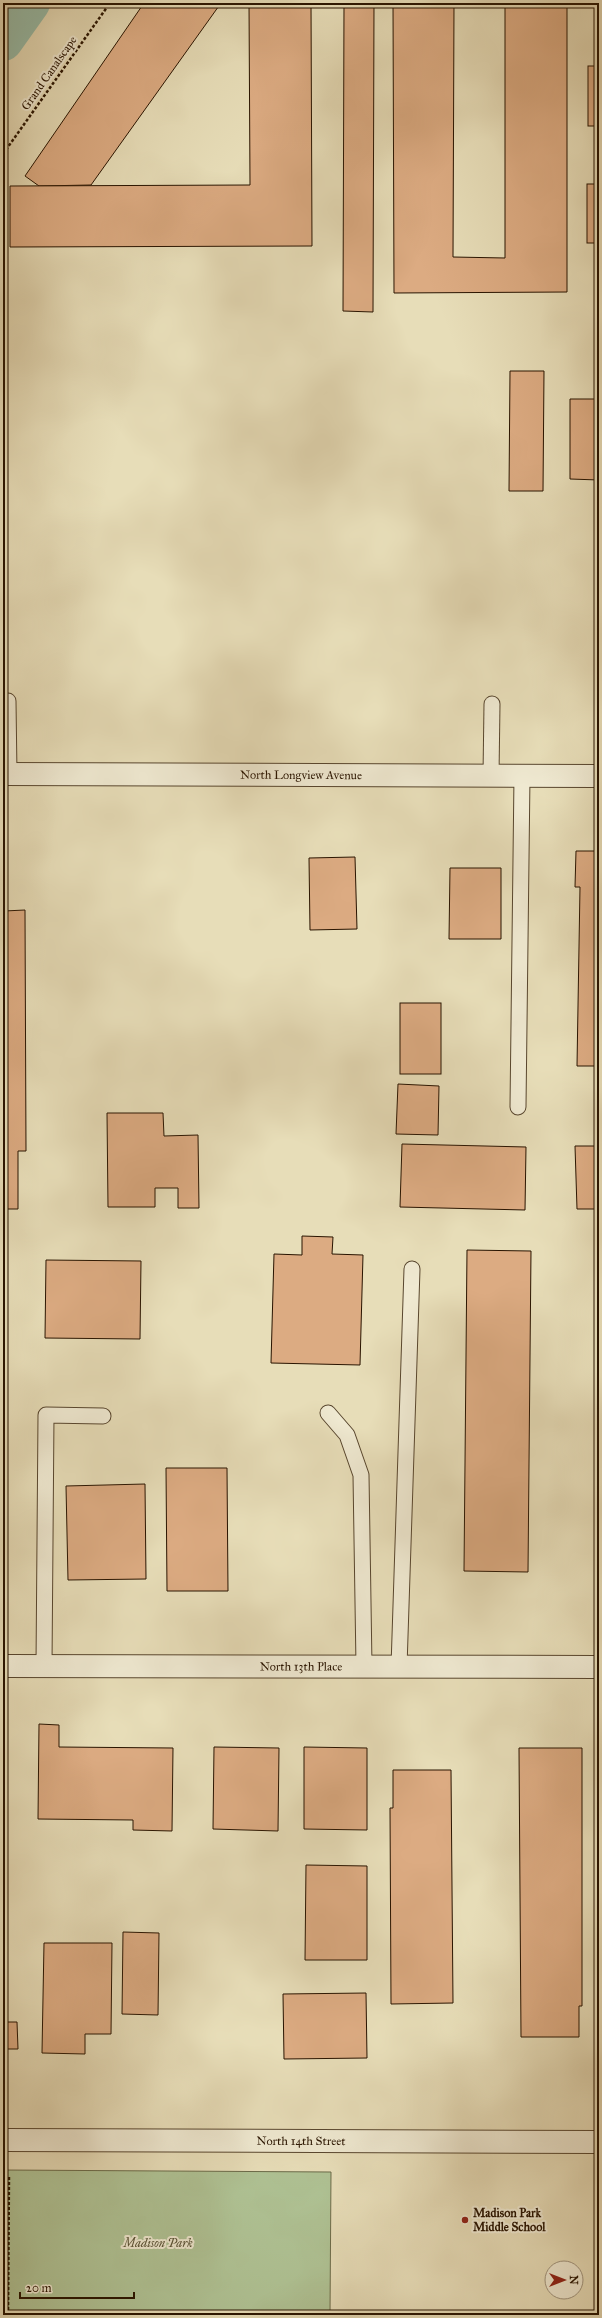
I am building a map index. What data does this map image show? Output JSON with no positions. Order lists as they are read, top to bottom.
{
  "streets": {
    "street": ["North Longview Avenue", "North 13th Place", "North 14th Street"],
    "path": ["Grand Canalscape"]
  },
  "parks": ["Madison Park"],
  "places": ["Madison Park Middle School"],
  "scale_bar": "20 m",
  "north": "right"
}
